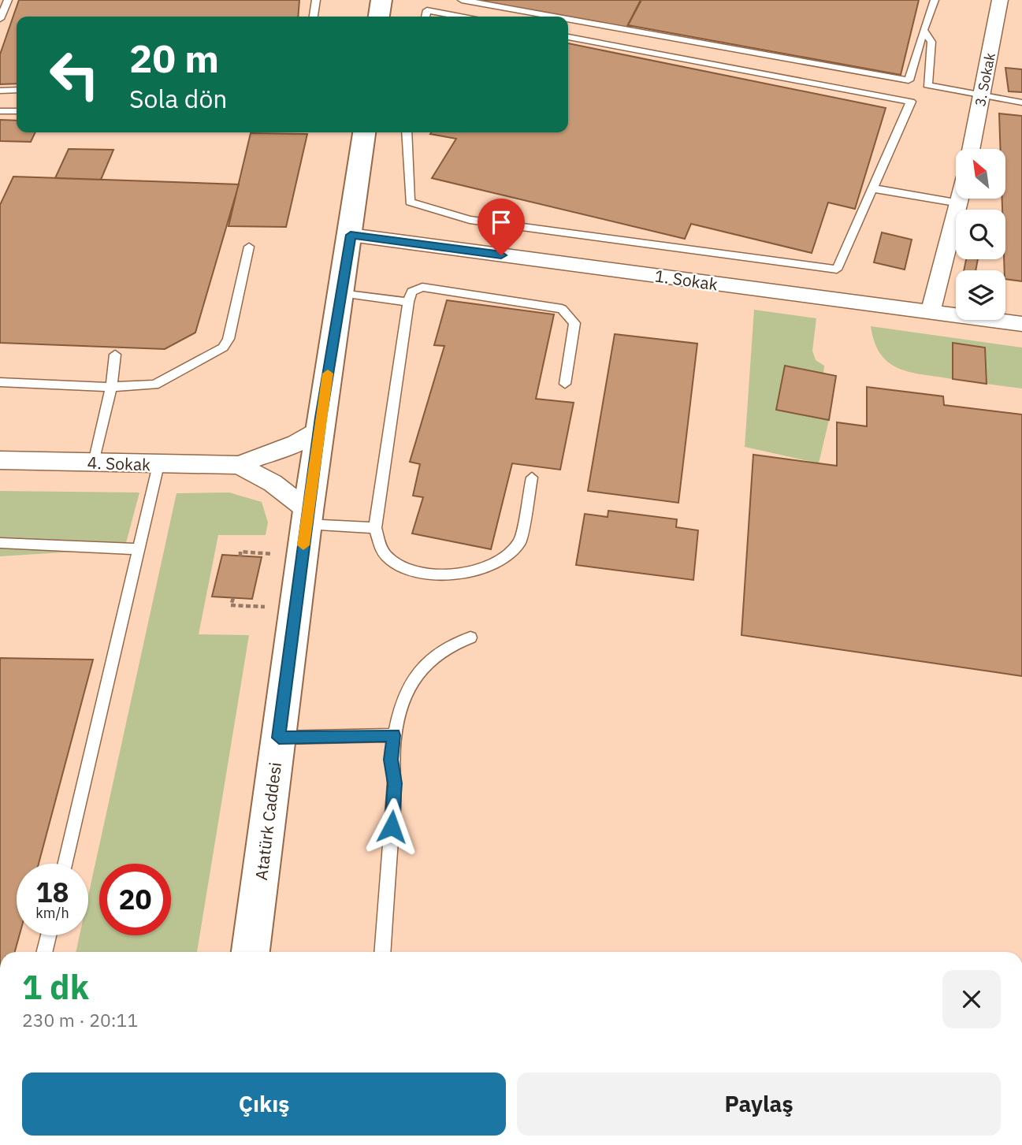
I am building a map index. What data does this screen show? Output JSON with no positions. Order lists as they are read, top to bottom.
{
  "streets": {
    "street": [
      "3. Sokak",
      "1. Sokak",
      "4. Sokak",
      "Atatürk Caddesi"
    ]
  },
  "crossings": [
    ["1. Sokak", "Atatürk Caddesi"]
  ],
  "north": "top left",
  "page": {
    "turn": ["20 m", "Sola dön"],
    "speed": "18 km/h",
    "limit": "20",
    "heading": ["1 dk", "230 m · 20:11"],
    "buttons": ["Çıkış", "Paylaş"]
  }
}
